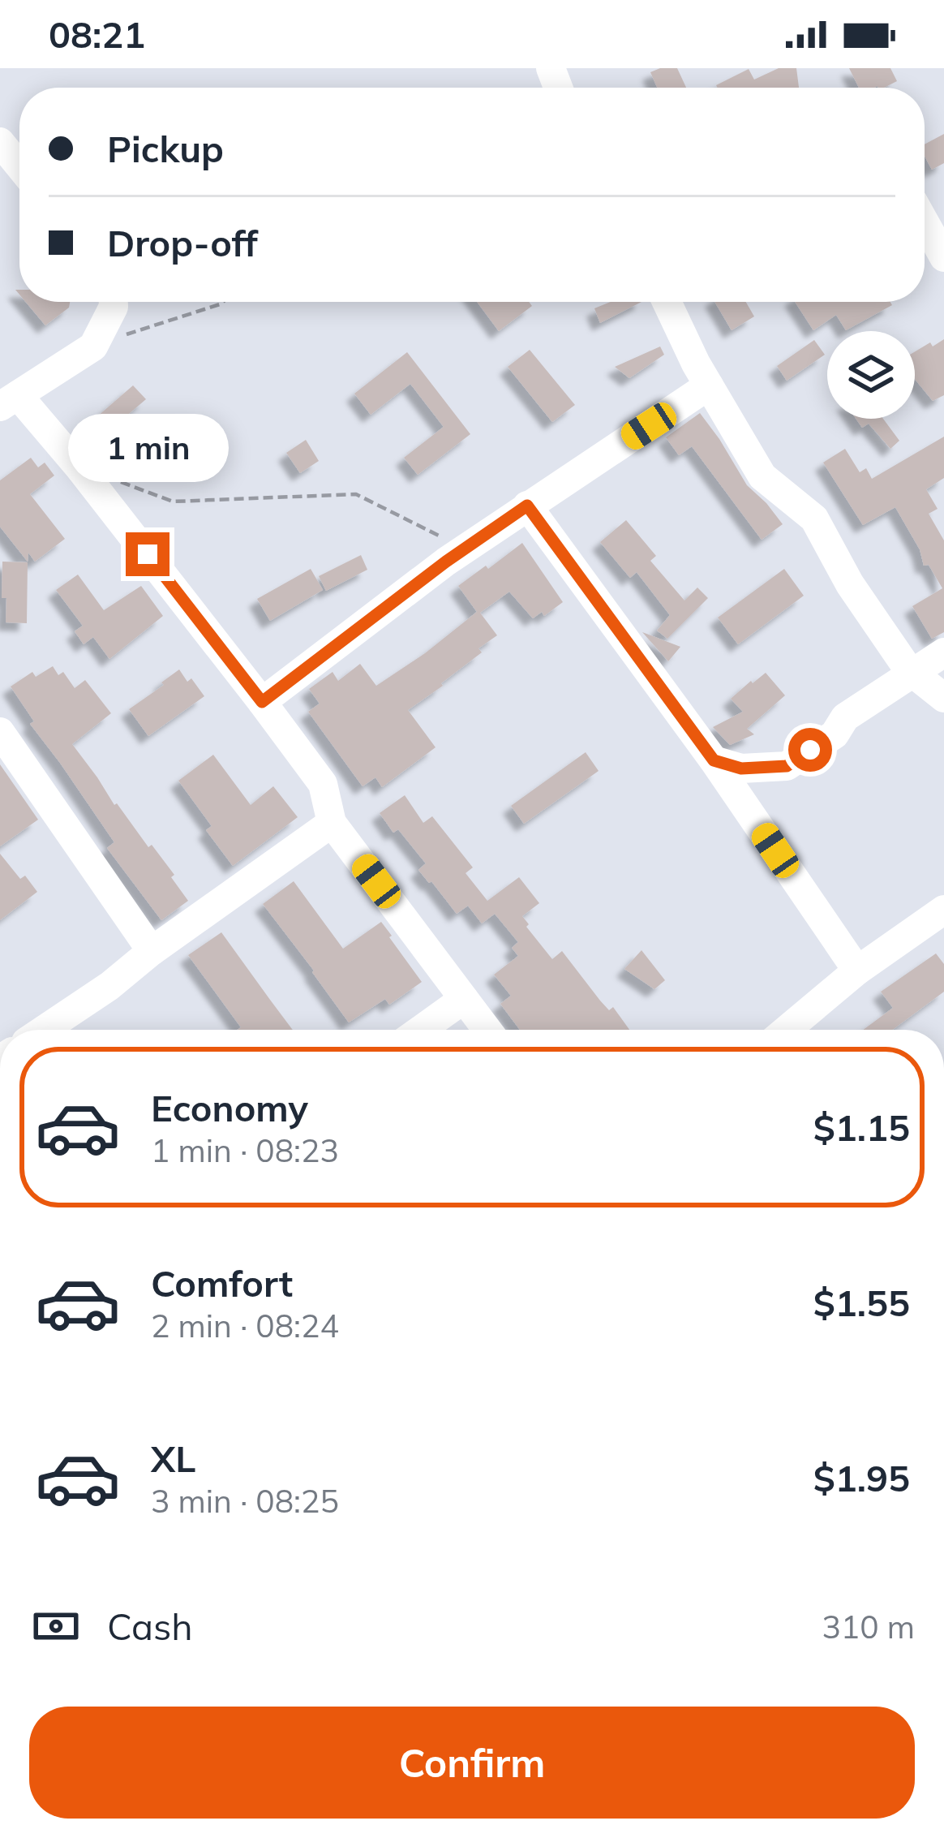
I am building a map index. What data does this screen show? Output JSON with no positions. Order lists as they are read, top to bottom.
{
  "page": {
    "status": "08:21",
    "banner": ["Pickup", "Drop-off"],
    "bubble": "1 min",
    "list": [
      {
        "name": "Economy",
        "note": "1 min · 08:23",
        "value": "$1.15"
      },
      {
        "name": "Comfort",
        "note": "2 min · 08:24",
        "value": "$1.55"
      },
      {
        "name": "XL",
        "note": "3 min · 08:25",
        "value": "$1.95"
      }
    ],
    "pay": ["Cash", "310 m"],
    "buttons": "Confirm"
  }
}
